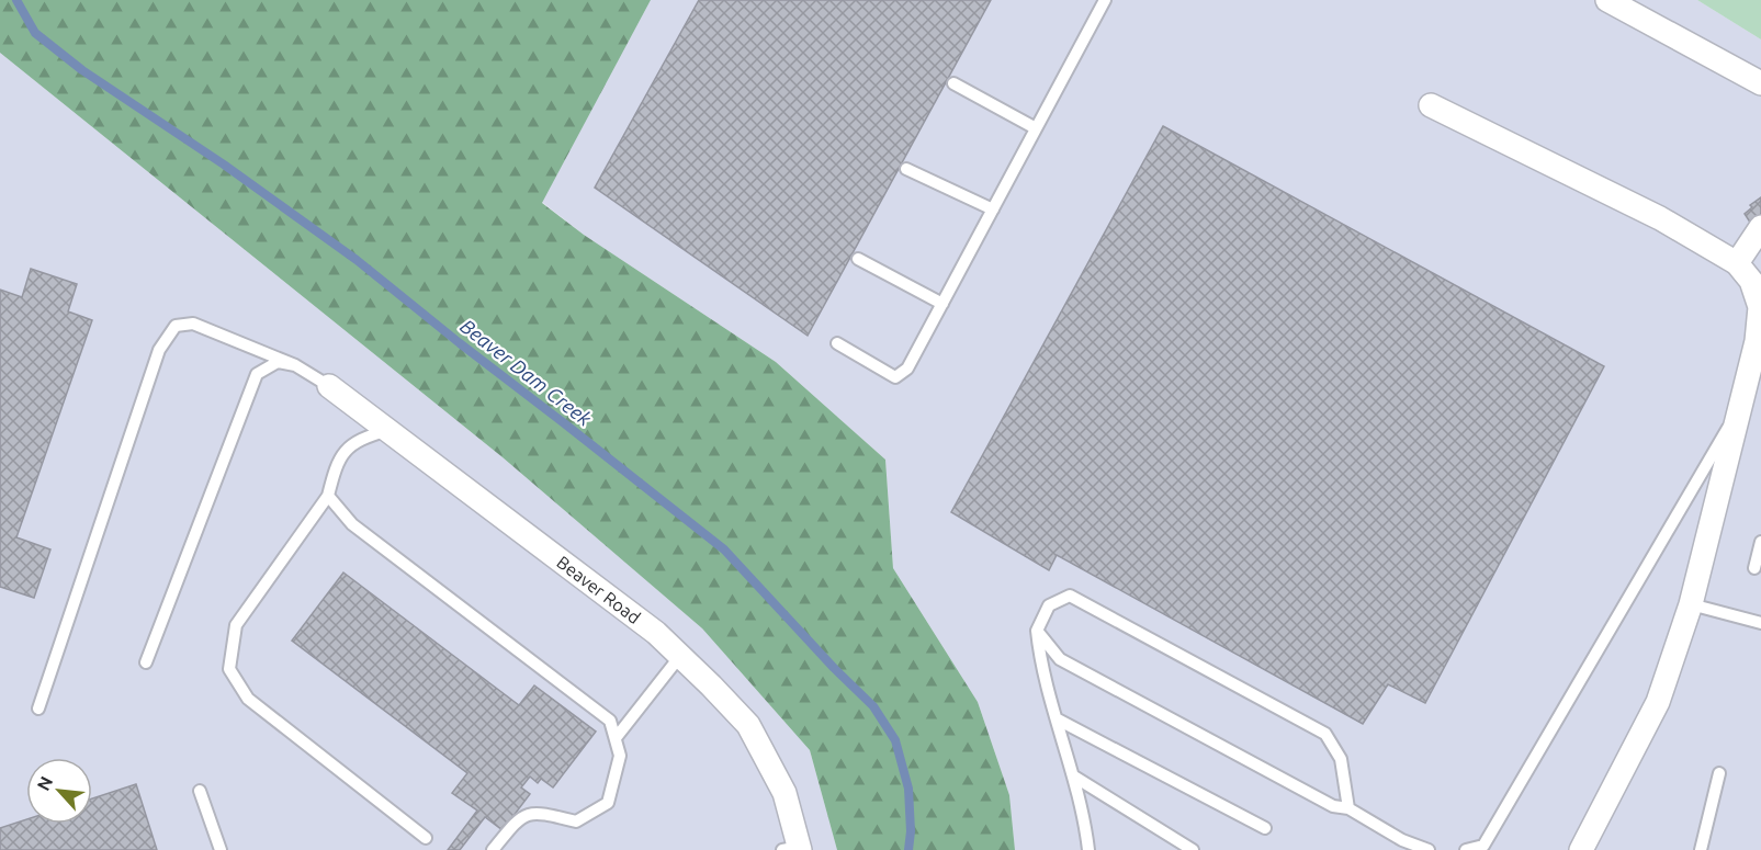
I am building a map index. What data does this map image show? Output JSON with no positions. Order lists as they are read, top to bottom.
{
  "streets": {
    "street": ["Beaver Road"]
  },
  "water": ["Beaver Dam Creek"],
  "north": "top left"
}
